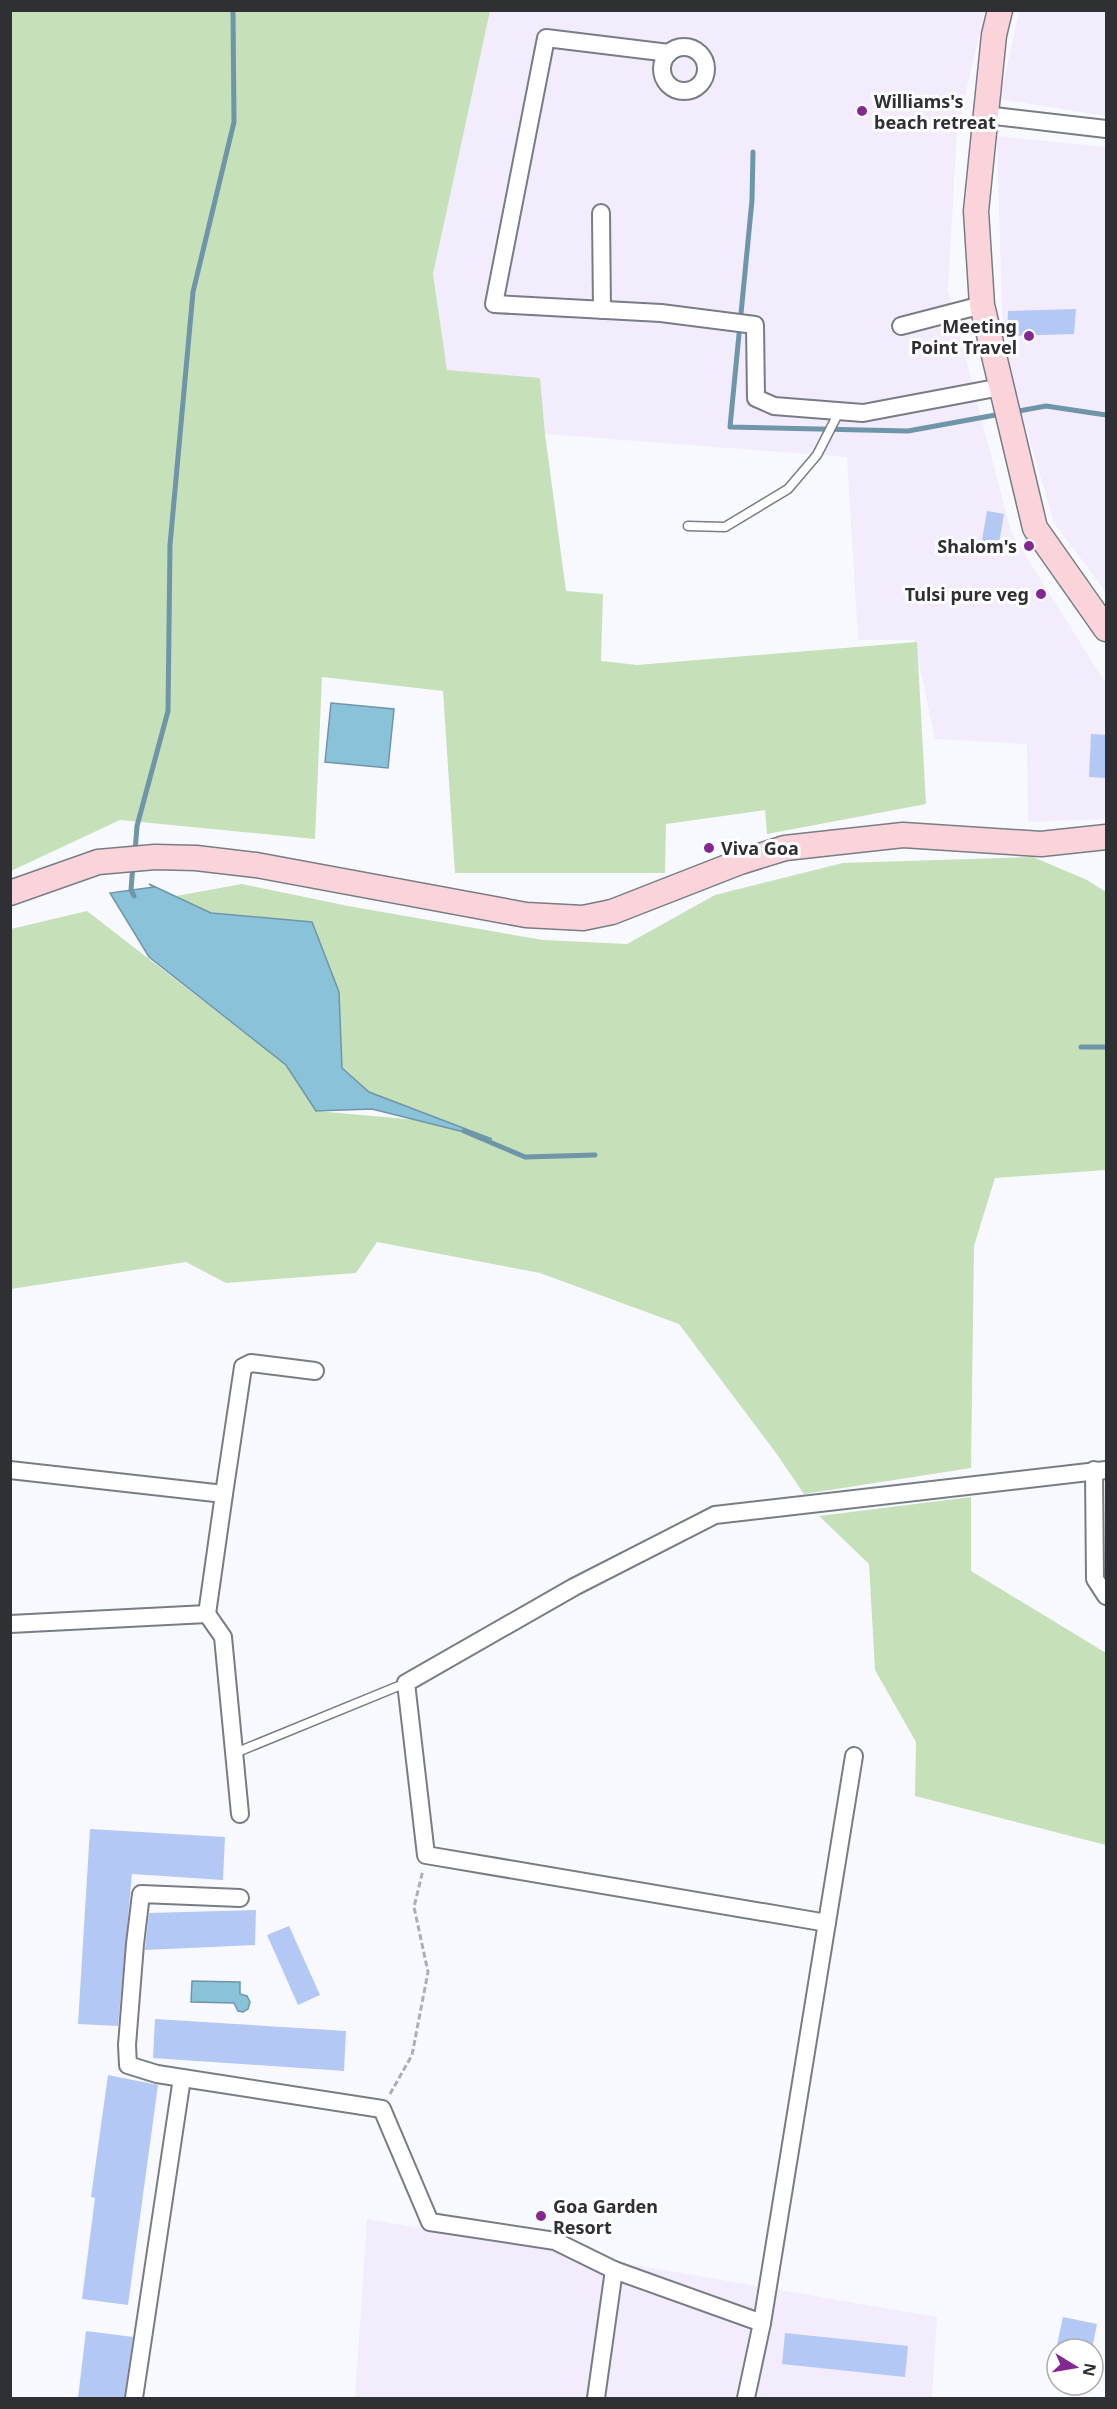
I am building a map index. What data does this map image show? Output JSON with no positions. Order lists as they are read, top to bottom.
{
  "places": [
    "Williams's beach retreat",
    "Meeting Point Travel",
    "Shalom's",
    "Tulsi pure veg",
    "Viva Goa",
    "Goa Garden Resort"
  ],
  "north": "right"
}
